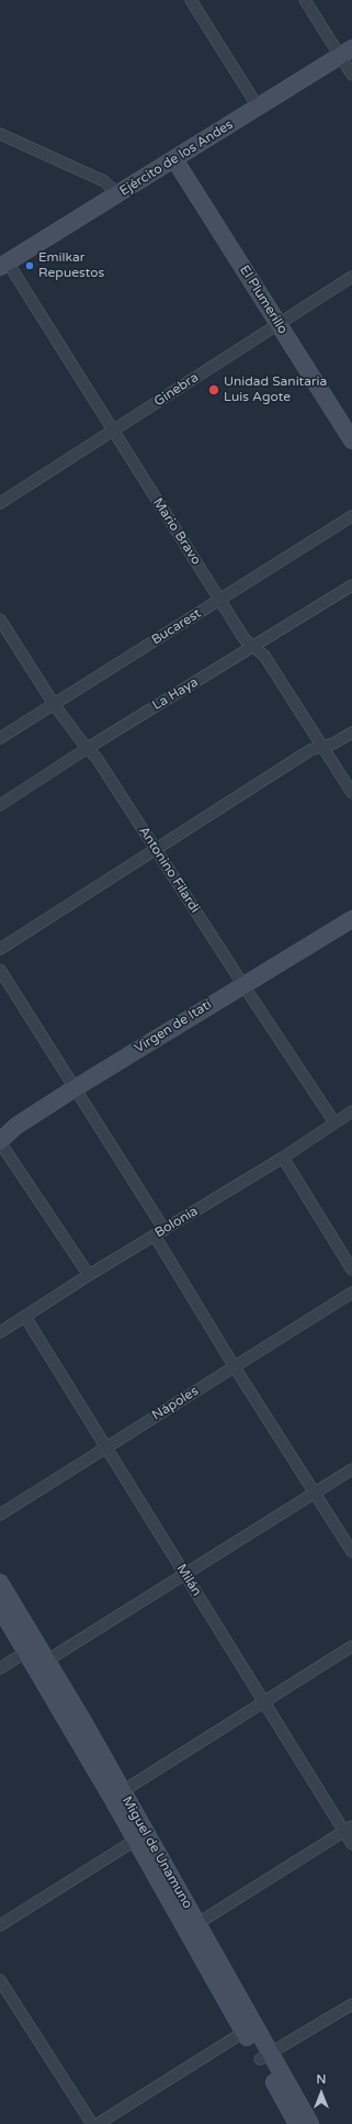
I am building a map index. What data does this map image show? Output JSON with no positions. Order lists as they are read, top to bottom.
{
  "streets": {
    "street": [
      "Ejército de los Andes",
      "El Plumerillo",
      "Ginebra",
      "Mario Bravo",
      "Bucarest",
      "La Haya",
      "Antonino Filardi",
      "Virgen de Itatí",
      "Bolonia",
      "Nápoles",
      "Milán",
      "Miguel de Unamuno"
    ]
  },
  "crossings": [
    ["Ejército de los Andes", "El Plumerillo"],
    ["Ejército de los Andes", "Mario Bravo"],
    ["El Plumerillo", "Ginebra"],
    ["Ginebra", "Mario Bravo"],
    ["Mario Bravo", "Bucarest"],
    ["Mario Bravo", "La Haya"],
    ["Bucarest", "Antonino Filardi"],
    ["La Haya", "Antonino Filardi"],
    ["Antonino Filardi", "Virgen de Itatí"],
    ["Antonino Filardi", "Bolonia"],
    ["Bolonia", "Milán"],
    ["Nápoles", "Milán"]
  ],
  "places": ["Emilkar Repuestos", "Unidad Sanitaria Luis Agote"],
  "north": "top"
}
